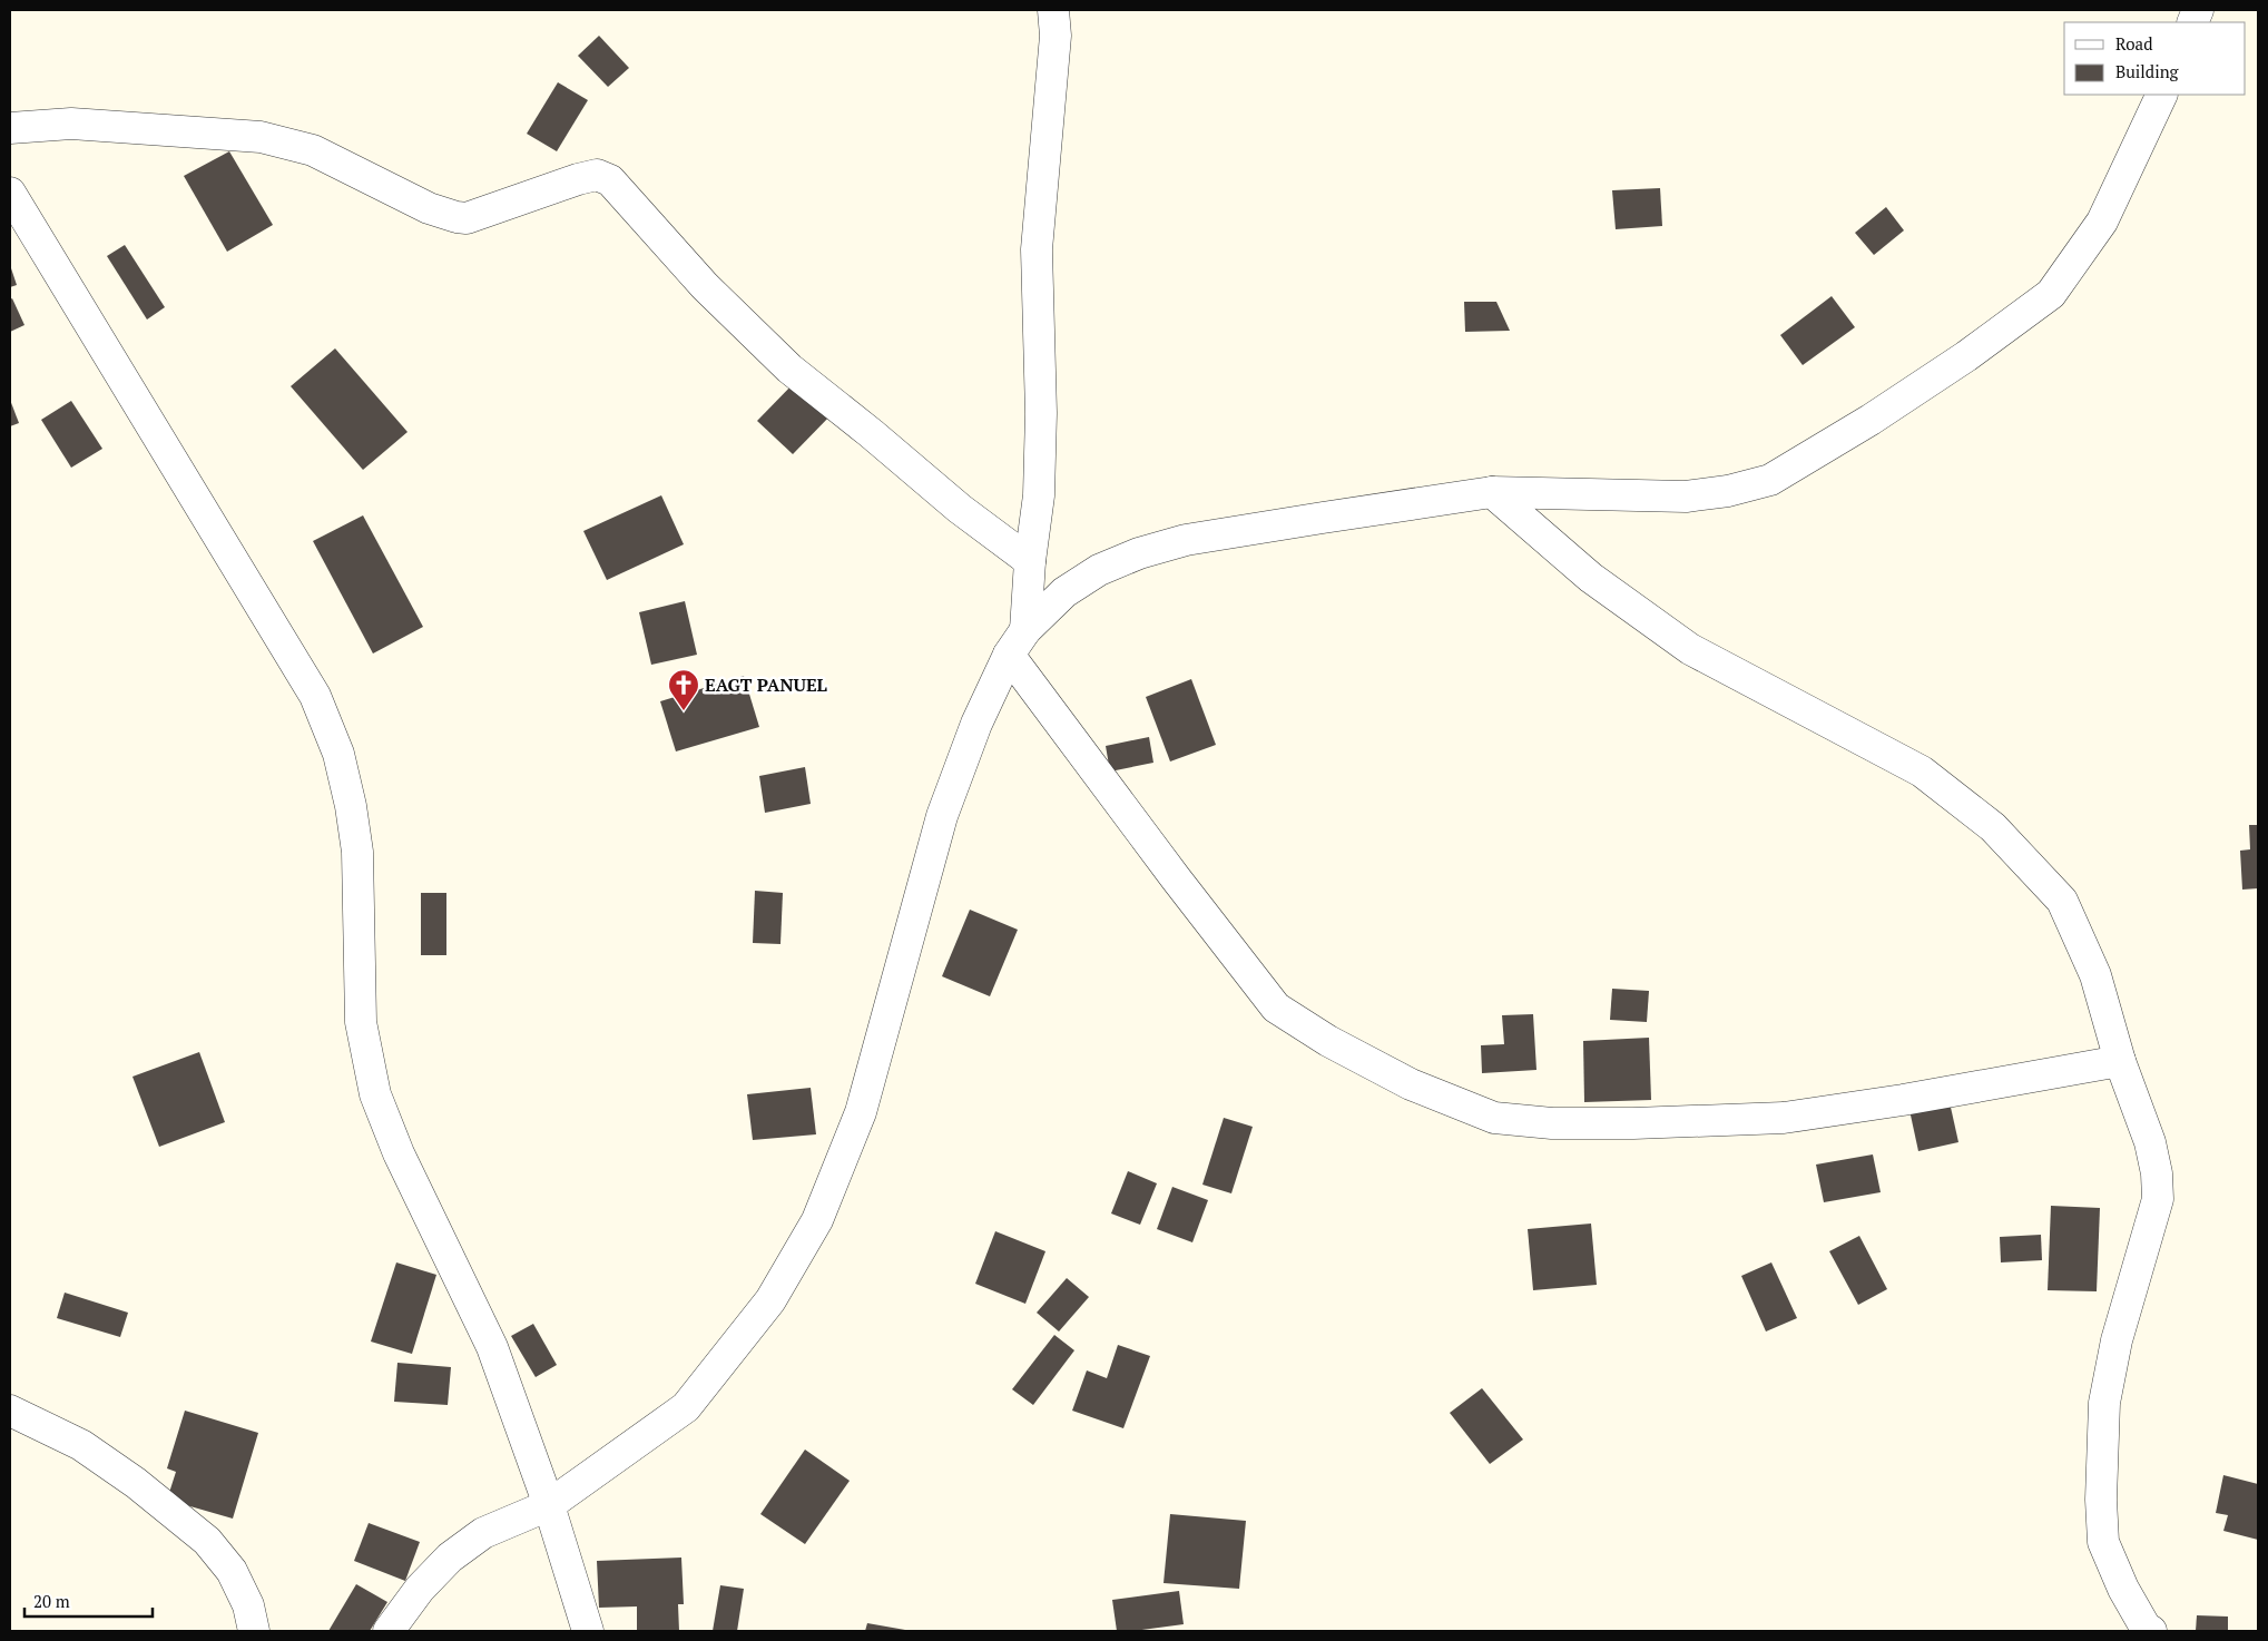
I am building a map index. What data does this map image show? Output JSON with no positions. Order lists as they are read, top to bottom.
{
  "places": {
    "church": ["EAGT PANUEL"]
  },
  "legend": ["Road", "Building"],
  "scale_bar": "20 m"
}
